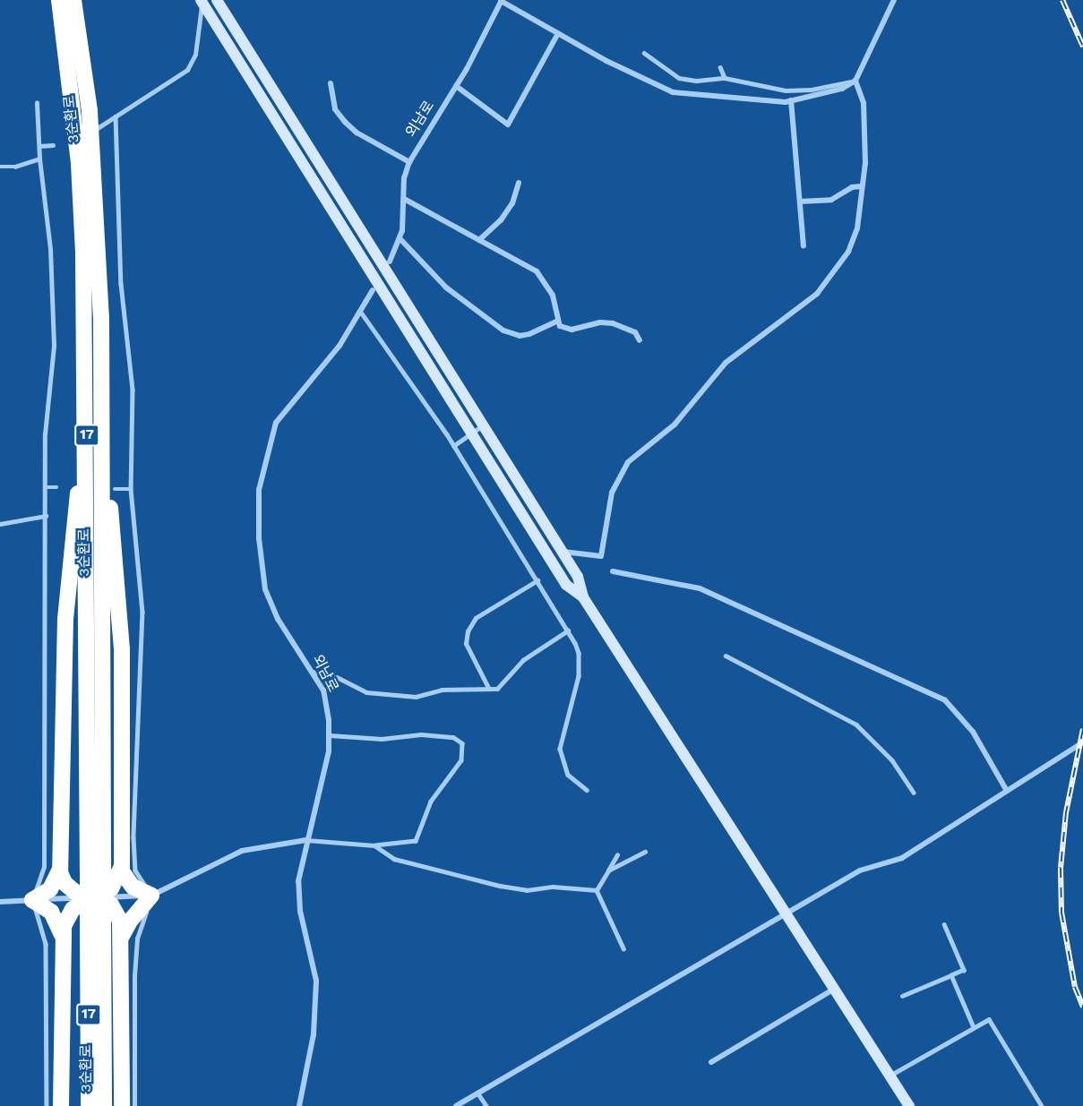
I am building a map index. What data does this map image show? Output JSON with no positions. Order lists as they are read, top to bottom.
{
  "streets": {
    "highway": ["3순환로", "17"],
    "street": ["외남로"]
  }
}
